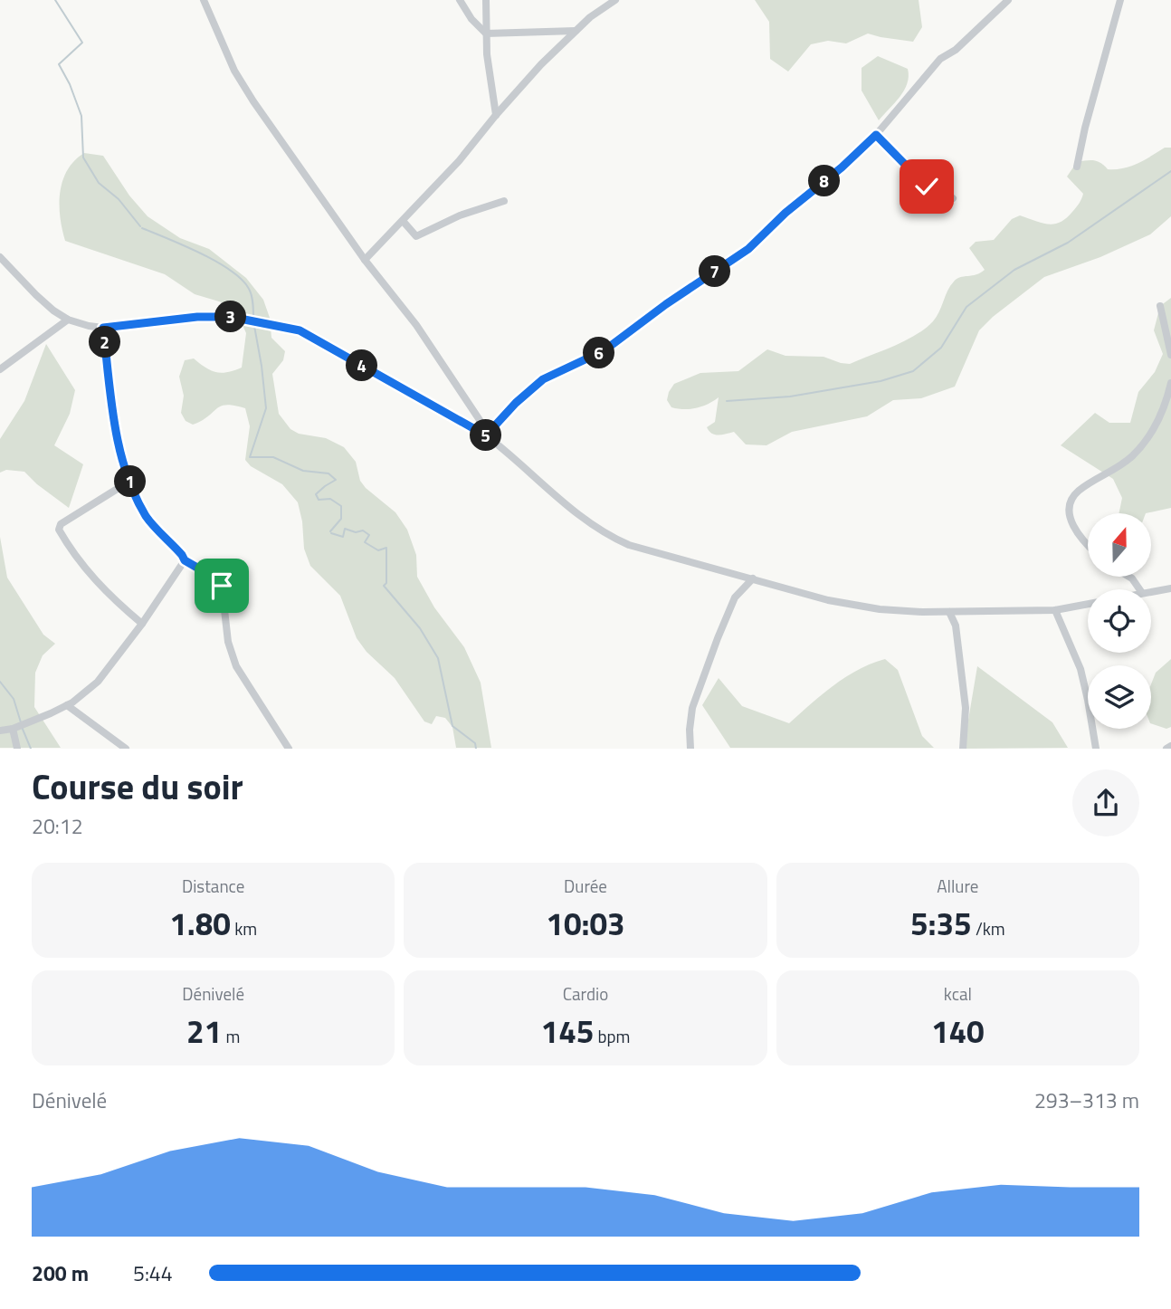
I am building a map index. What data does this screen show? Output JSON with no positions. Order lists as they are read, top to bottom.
{
  "north": "top",
  "page": {
    "pins": [
      "8",
      "7",
      "3",
      "2",
      "6",
      "4",
      "5",
      "1"
    ],
    "heading": ["Course du soir", "20:12"],
    "stats": [
      ["Distance", "1.80 km"],
      ["Durée", "10:03"],
      ["Allure", "5:35 /km"],
      ["Dénivelé", "21 m"],
      ["Cardio", "145 bpm"],
      ["kcal", "140"]
    ],
    "chart": ["Dénivelé", "293–313 m"],
    "list": [
      {
        "name": "200 m",
        "note": "5:44"
      }
    ]
  }
}
